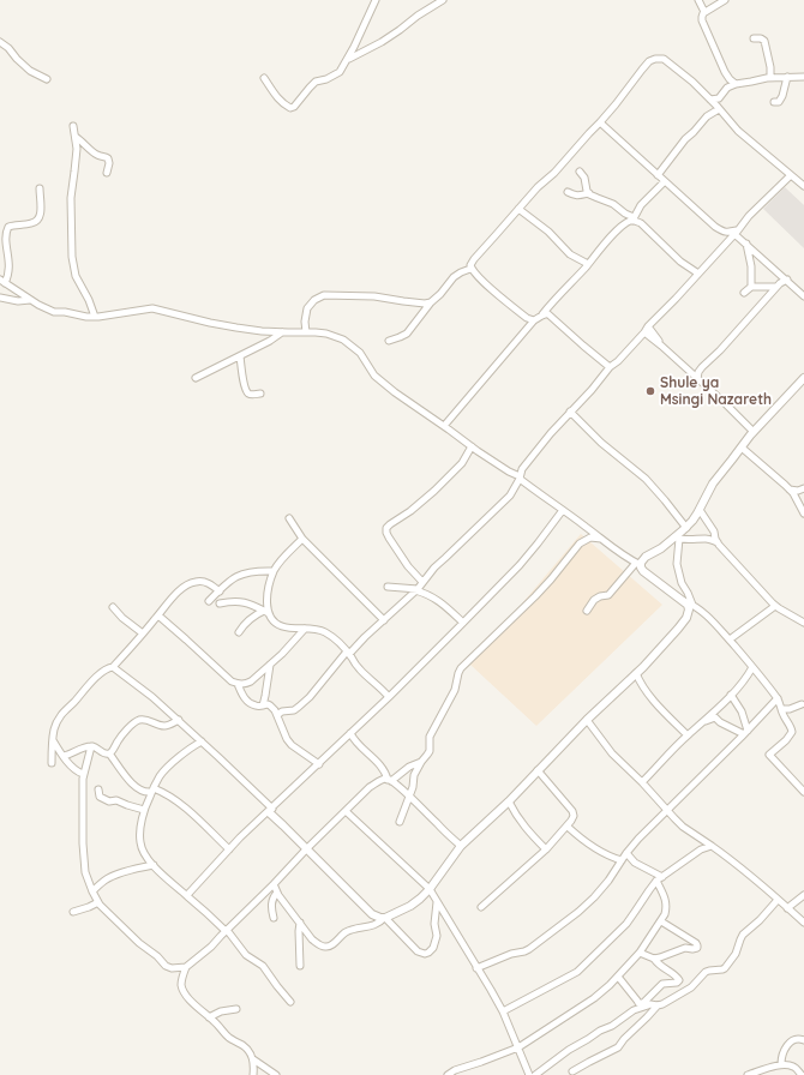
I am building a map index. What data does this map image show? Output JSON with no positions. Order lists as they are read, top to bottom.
{
  "places": ["Shule ya Msingi Nazareth"]
}
